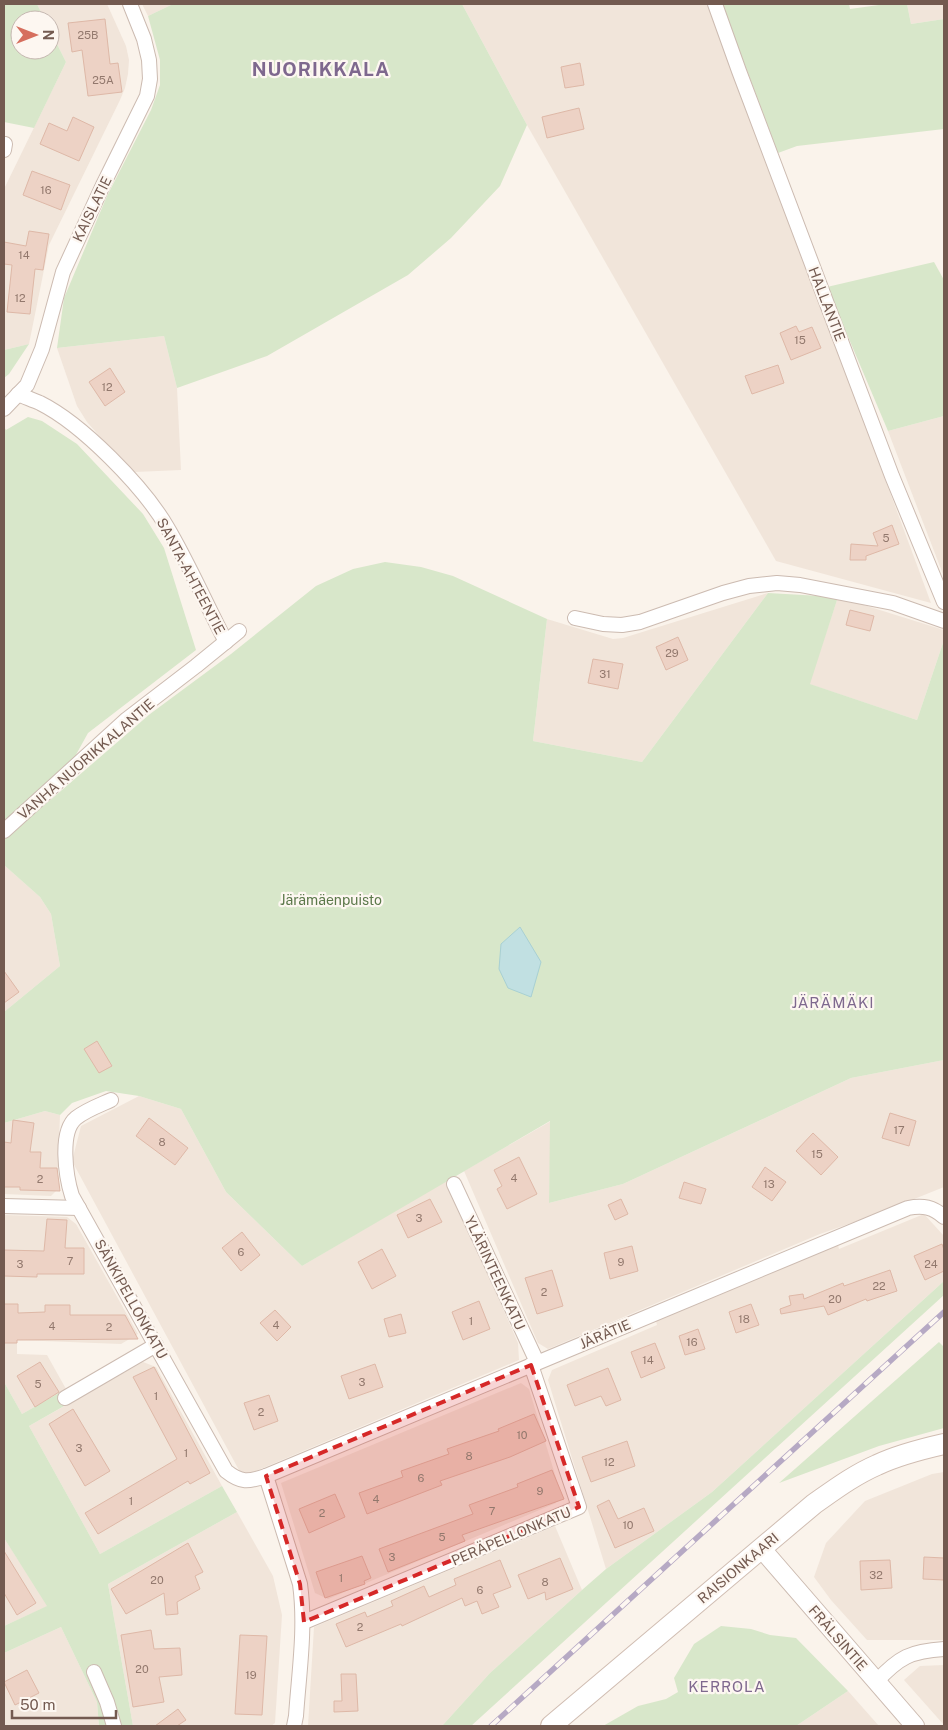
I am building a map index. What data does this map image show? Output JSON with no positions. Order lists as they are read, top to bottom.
{
  "streets": {
    "main road": ["RAISIONKAARI"],
    "street": [
      "KAISLATIE",
      "HALLANTIE",
      "SANTA-AHTEENTIE",
      "VANHA NUORIKKALANTIE",
      "YLÄRINTEENKATU",
      "SÄNKIPELLONKATU",
      "JÄRÄTIE",
      "PERÄPELLONKATU",
      "FRÄLSINTIE"
    ]
  },
  "crossings": [
    ["KAISLATIE", "SANTA-AHTEENTIE"],
    ["SANTA-AHTEENTIE", "VANHA NUORIKKALANTIE"],
    ["YLÄRINTEENKATU", "JÄRÄTIE"],
    ["YLÄRINTEENKATU", "PERÄPELLONKATU"],
    ["SÄNKIPELLONKATU", "JÄRÄTIE"],
    ["JÄRÄTIE", "PERÄPELLONKATU"],
    ["RAISIONKAARI", "FRÄLSINTIE"]
  ],
  "districts": ["NUORIKKALA", "JÄRÄMÄKI", "KERROLA"],
  "parks": ["Järämäenpuisto"],
  "house_numbers": [
    "25B",
    "25A",
    "16",
    "14",
    "12",
    "15",
    "12",
    "5",
    "29",
    "31",
    "17",
    "8",
    "15",
    "4",
    "2",
    "13",
    "3",
    "6",
    "7",
    "9",
    "3",
    "24",
    "22",
    "2",
    "20",
    "18",
    "1",
    "4",
    "4",
    "2",
    "16",
    "14",
    "3",
    "5",
    "1",
    "2",
    "10",
    "3",
    "1",
    "8",
    "12",
    "6",
    "9",
    "4",
    "1",
    "7",
    "2",
    "10",
    "5",
    "3",
    "32",
    "1",
    "20",
    "8",
    "6",
    "2",
    "20",
    "19"
  ],
  "scale_bar": "50 m",
  "north": "right"
}
